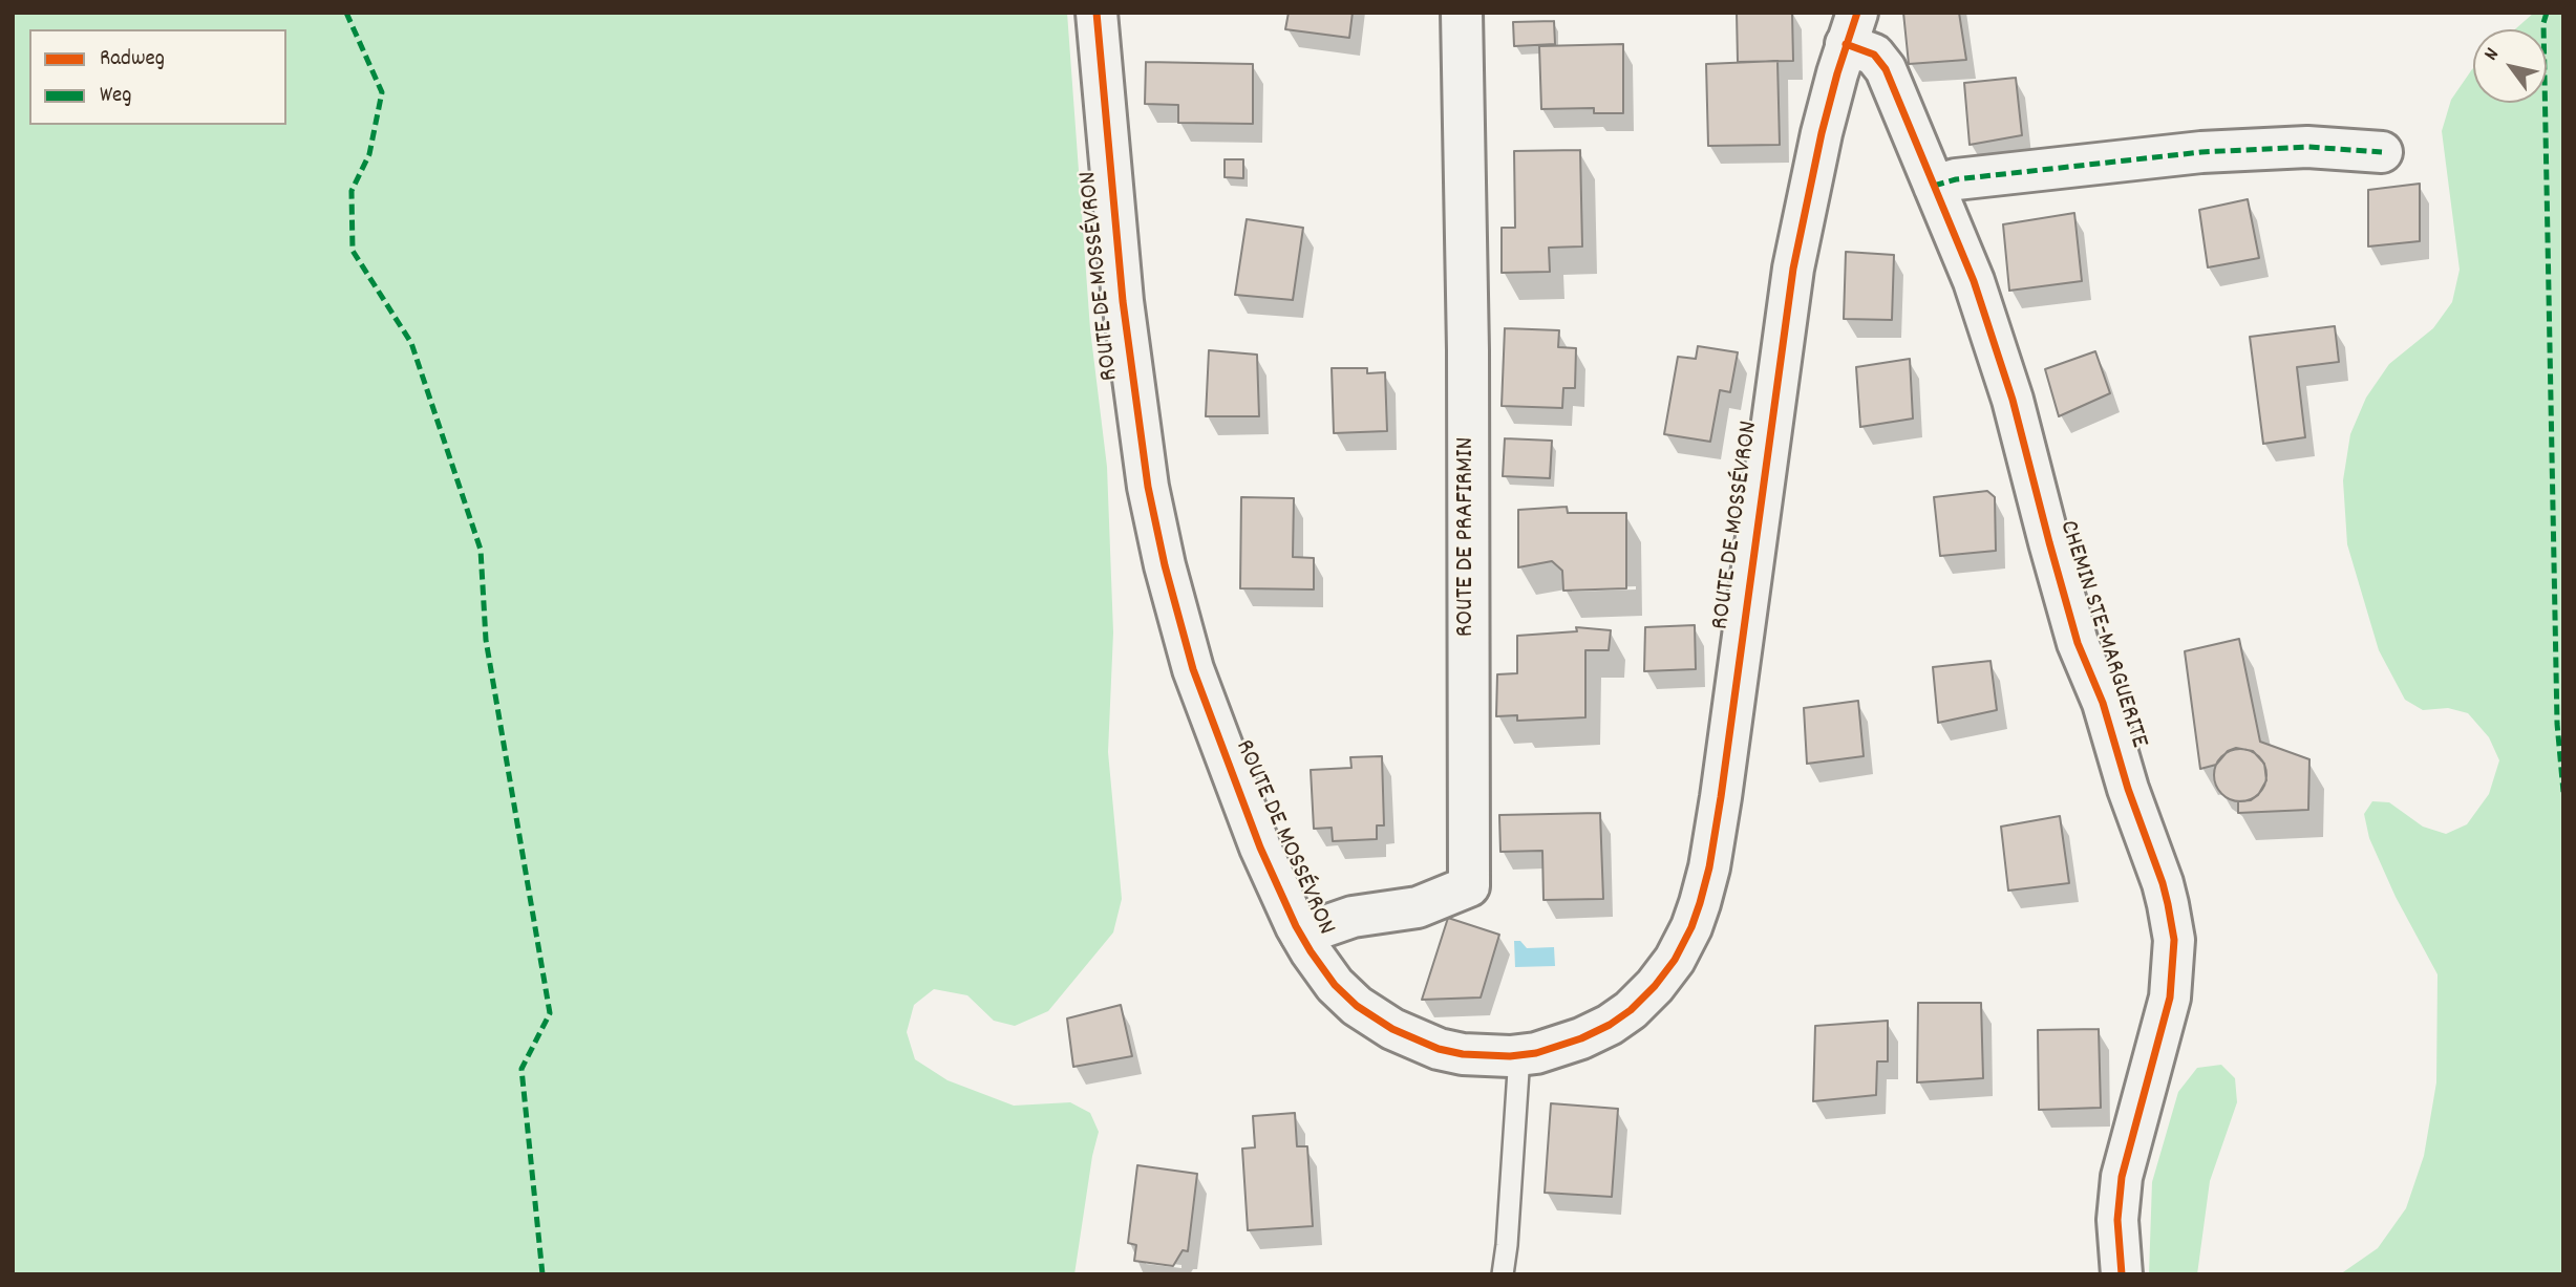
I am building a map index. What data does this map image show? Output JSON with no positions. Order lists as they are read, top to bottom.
{
  "streets": {
    "street": ["ROUTE DE MOSSÉVRON", "ROUTE DE PRAFIRMIN", "CHEMIN STE-MARGUERITE"]
  },
  "crossings": [
    ["ROUTE DE MOSSÉVRON", "ROUTE DE PRAFIRMIN"],
    ["ROUTE DE MOSSÉVRON", "CHEMIN STE-MARGUERITE"]
  ],
  "legend": ["Radweg", "Weg"],
  "north": "top left"
}
